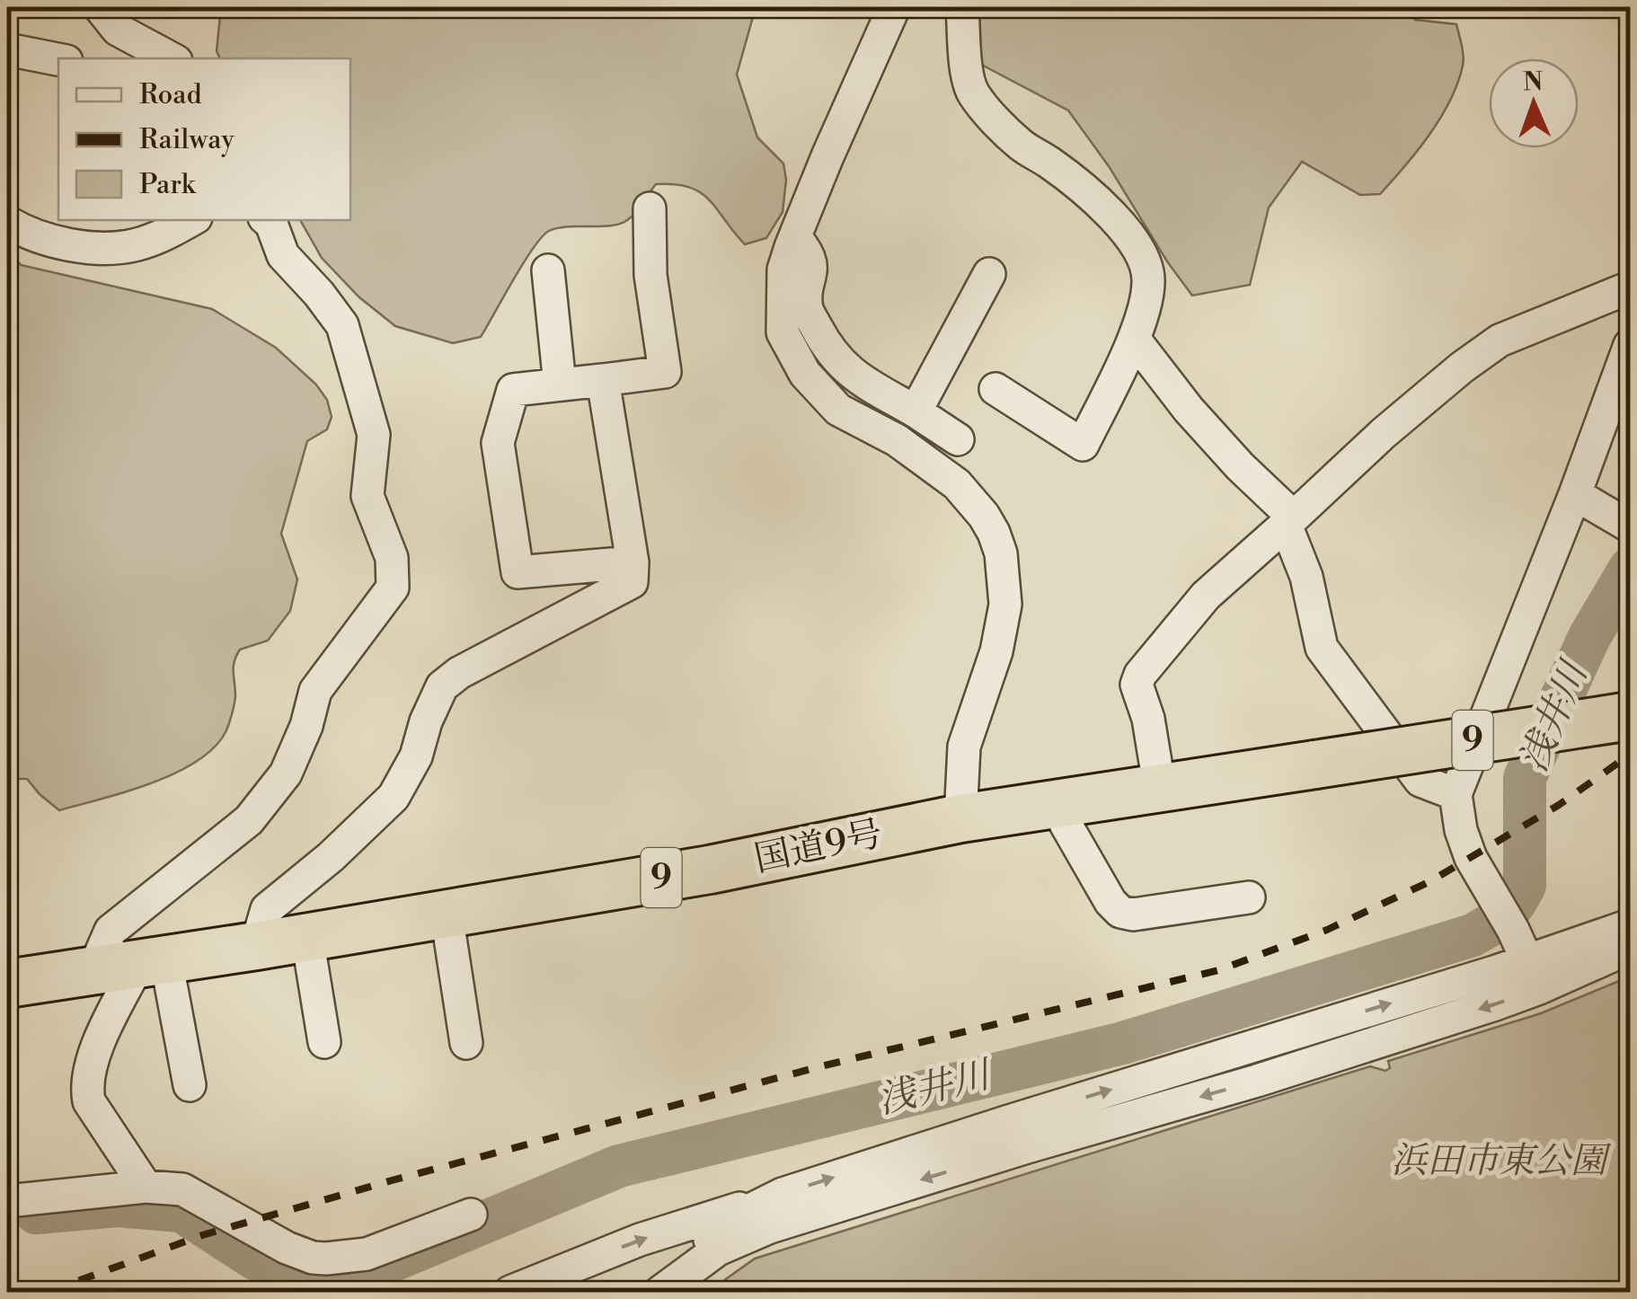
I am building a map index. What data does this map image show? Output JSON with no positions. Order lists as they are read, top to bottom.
{
  "streets": {
    "highway": ["9", "国道9号"]
  },
  "water": ["浅井川"],
  "parks": ["浜田市東公園"],
  "legend": ["Road", "Railway", "Park"],
  "north": "top"
}
